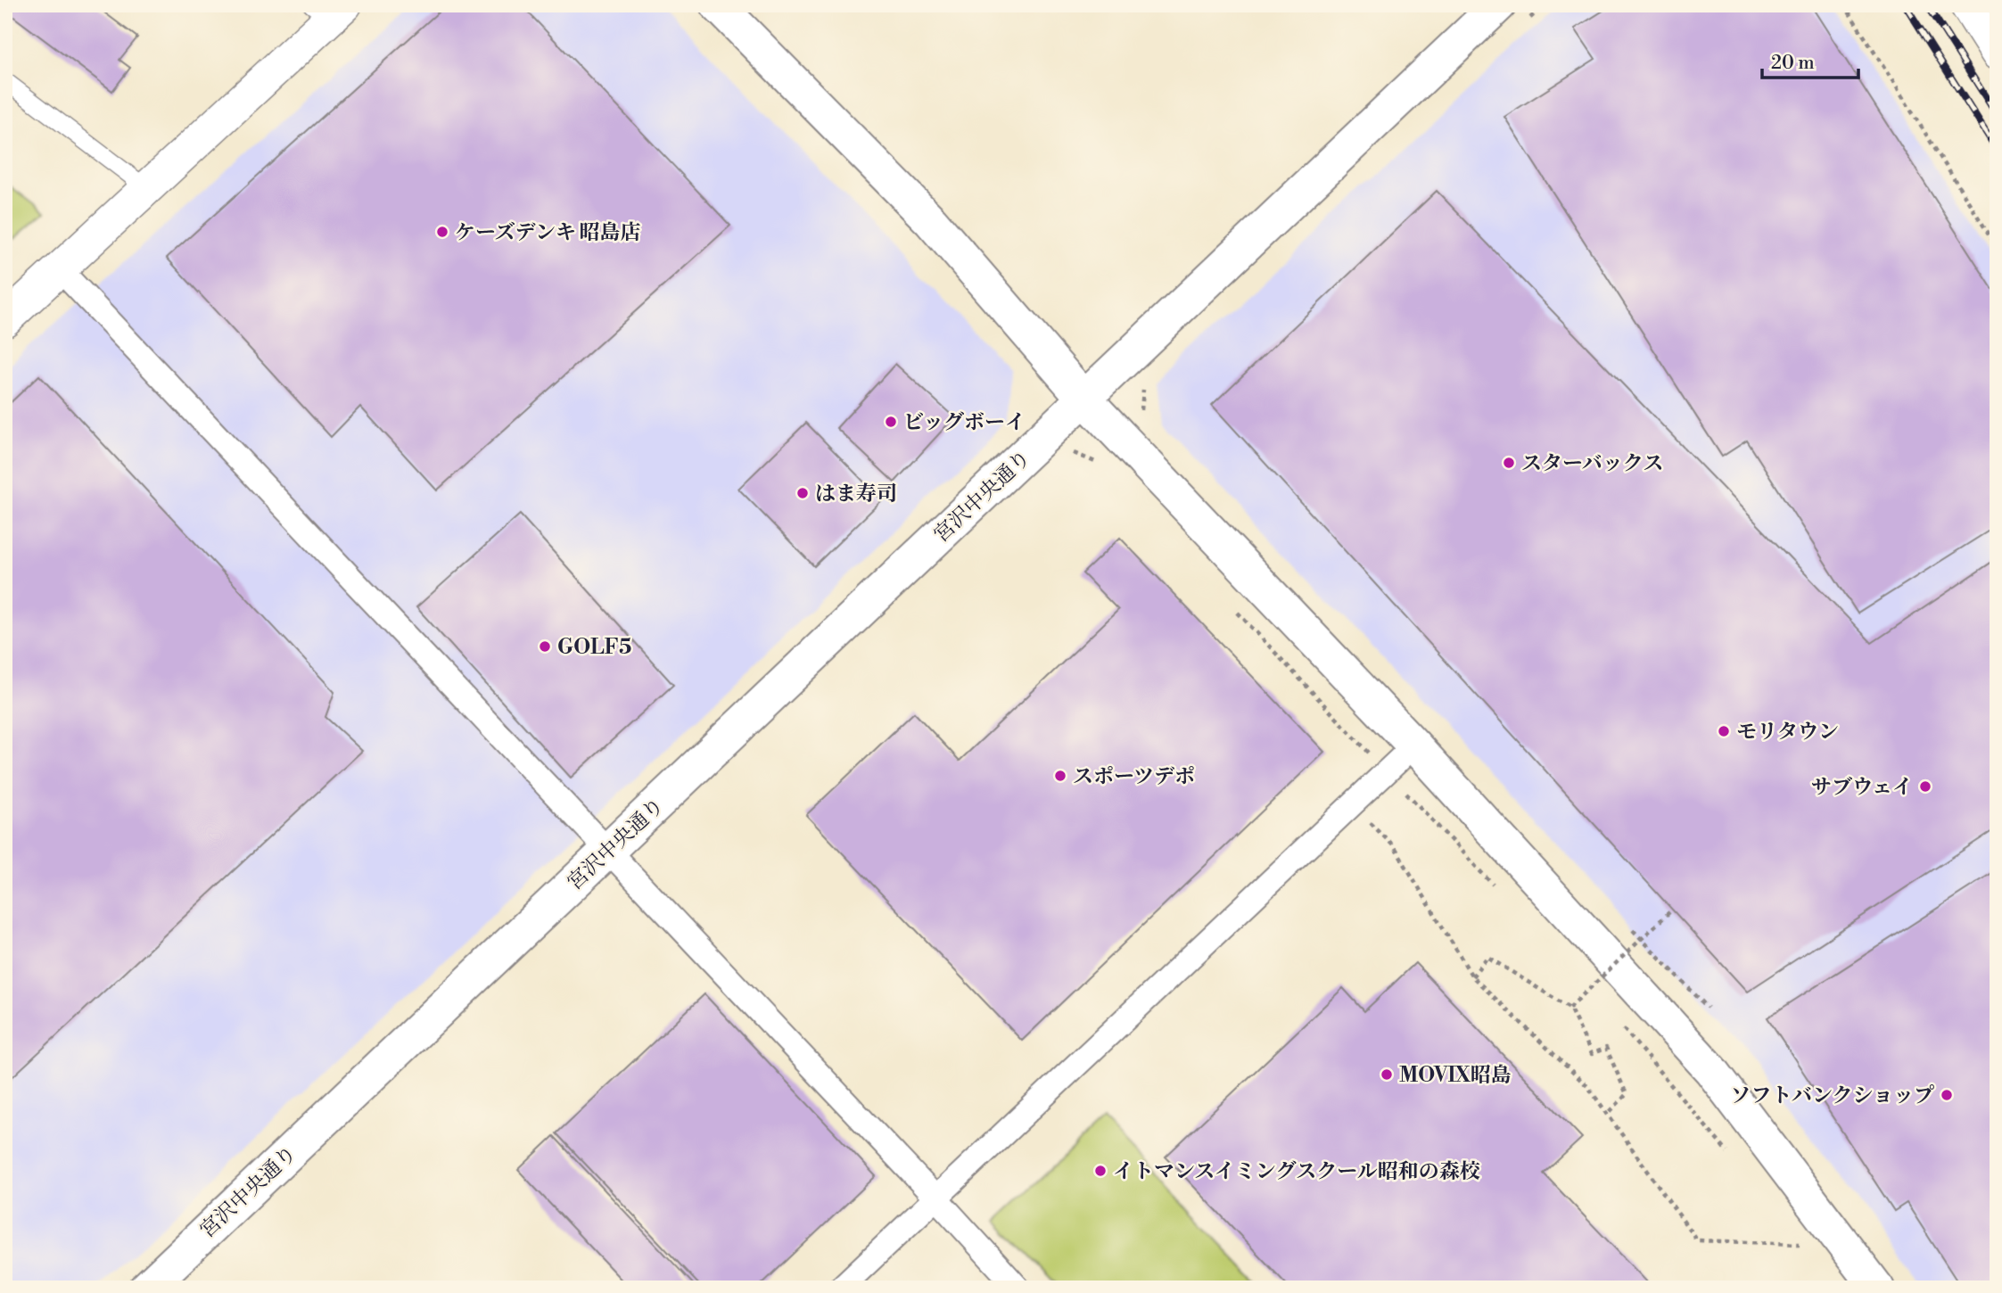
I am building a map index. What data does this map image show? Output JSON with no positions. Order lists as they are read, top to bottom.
{
  "streets": {
    "street": ["宮沢中央通り"]
  },
  "places": [
    "ケーズデンキ 昭島店",
    "ビッグボーイ",
    "スターバックス",
    "はま寿司",
    "GOLF5",
    "モリタウン",
    "スポーツデポ",
    "サブウェイ",
    "MOVIX昭島",
    "ソフトバンクショップ",
    "イトマンスイミングスクール昭和の森校"
  ],
  "scale_bar": "20 m"
}
